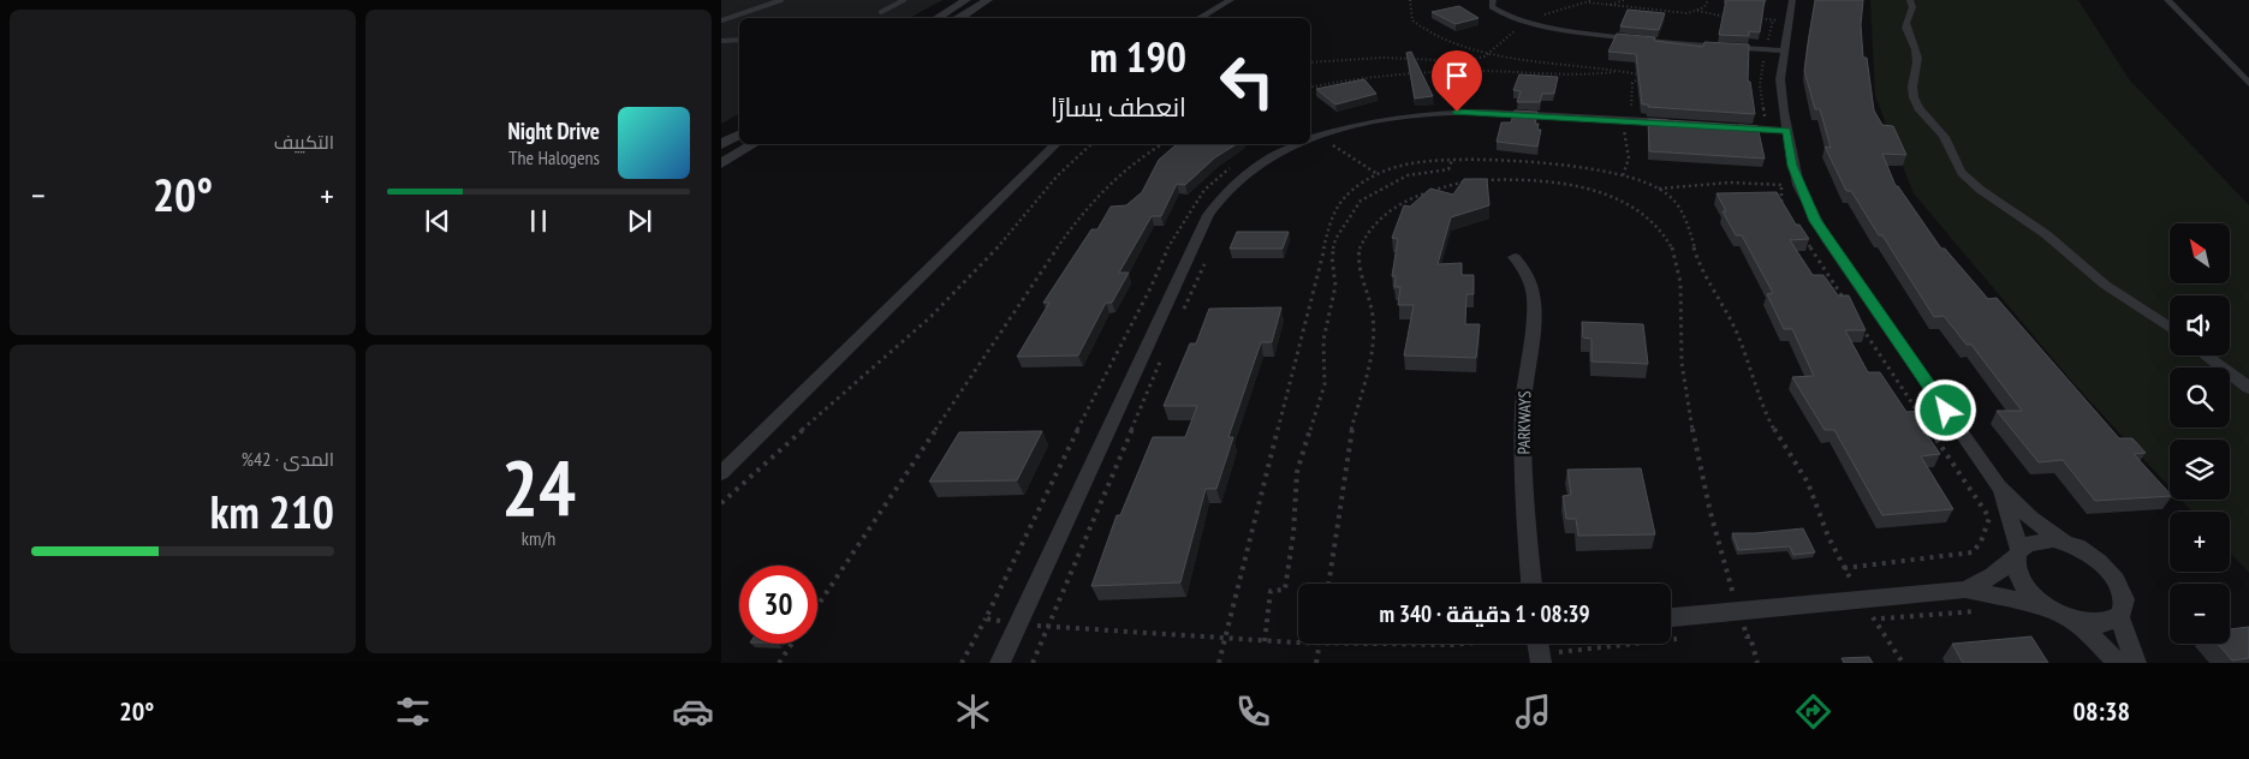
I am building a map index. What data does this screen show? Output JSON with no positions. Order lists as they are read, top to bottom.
{
  "streets": {
    "street": ["PARKWAYS"]
  },
  "north": "top left",
  "page": {
    "tile": [
      "التكييف",
      ["24", "km/h"],
      ["المدى · 42%", "210 km"]
    ],
    "turn": ["190 m", "انعطف يسارًا"],
    "song": ["Night Drive", "The Halogens"],
    "heat": ["−", "20°", "+"],
    "map_buttons": ["+", "−"],
    "limit": "30",
    "trip": "08:39 · 1 دقيقة · 340 m",
    "tabs": ["08:38", "20°"]
  }
}
